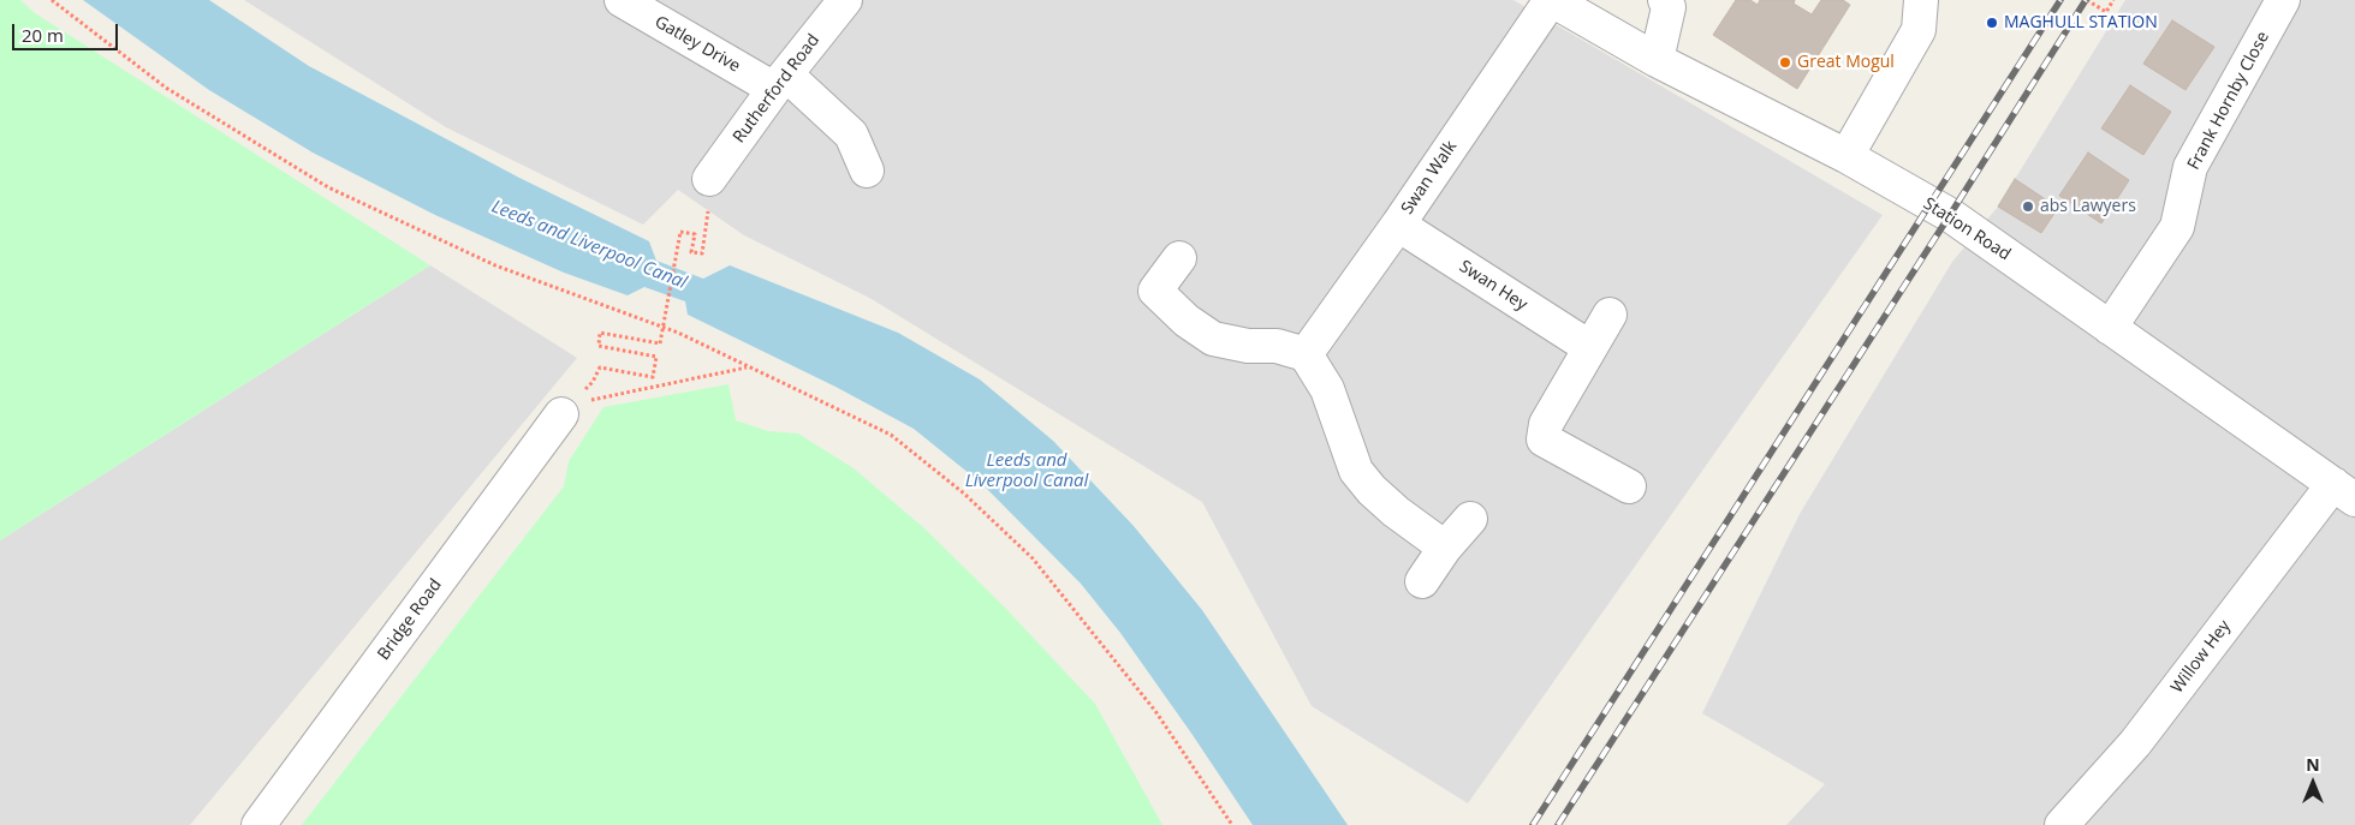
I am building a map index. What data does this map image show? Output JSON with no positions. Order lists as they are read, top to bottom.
{
  "streets": {
    "street": [
      "Gatley Drive",
      "Rutherford Road",
      "Frank Hornby Close",
      "Swan Walk",
      "Station Road",
      "Swan Hey",
      "Bridge Road",
      "Willow Hey"
    ]
  },
  "crossings": [
    ["Gatley Drive", "Rutherford Road"],
    ["Frank Hornby Close", "Station Road"],
    ["Swan Walk", "Station Road"],
    ["Swan Walk", "Swan Hey"],
    ["Station Road", "Willow Hey"]
  ],
  "water": ["Leeds and Liverpool Canal"],
  "places": ["MAGHULL STATION", "Great Mogul", "abs Lawyers"],
  "scale_bar": "20 m",
  "north": "top"
}
